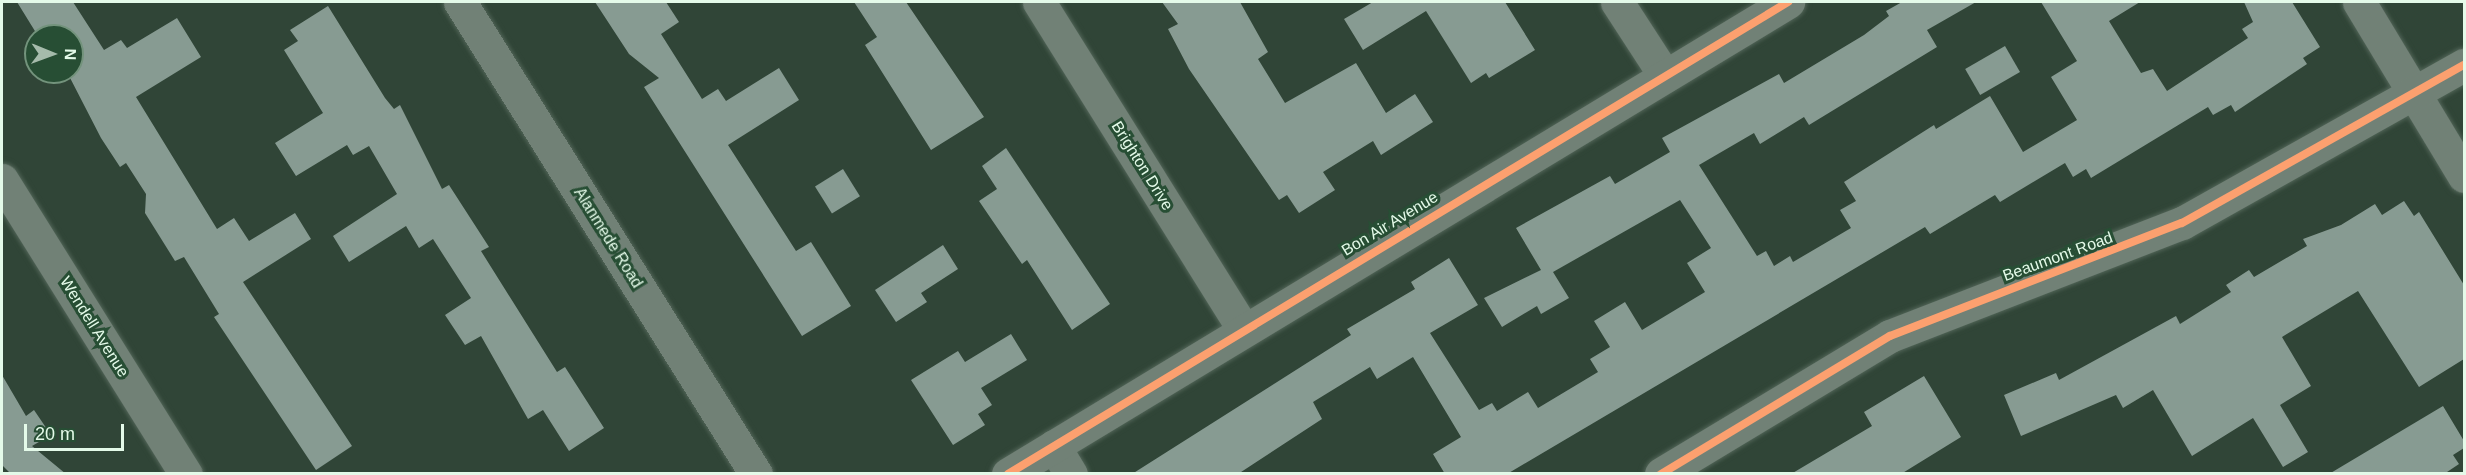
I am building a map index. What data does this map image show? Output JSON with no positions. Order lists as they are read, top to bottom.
{
  "streets": {
    "street": [
      "Brighton Drive",
      "Bon Air Avenue",
      "Alanmede Road",
      "Beaumont Road",
      "Wendell Avenue"
    ]
  },
  "crossings": [
    ["Brighton Drive", "Bon Air Avenue"]
  ],
  "scale_bar": "20 m",
  "north": "right"
}
